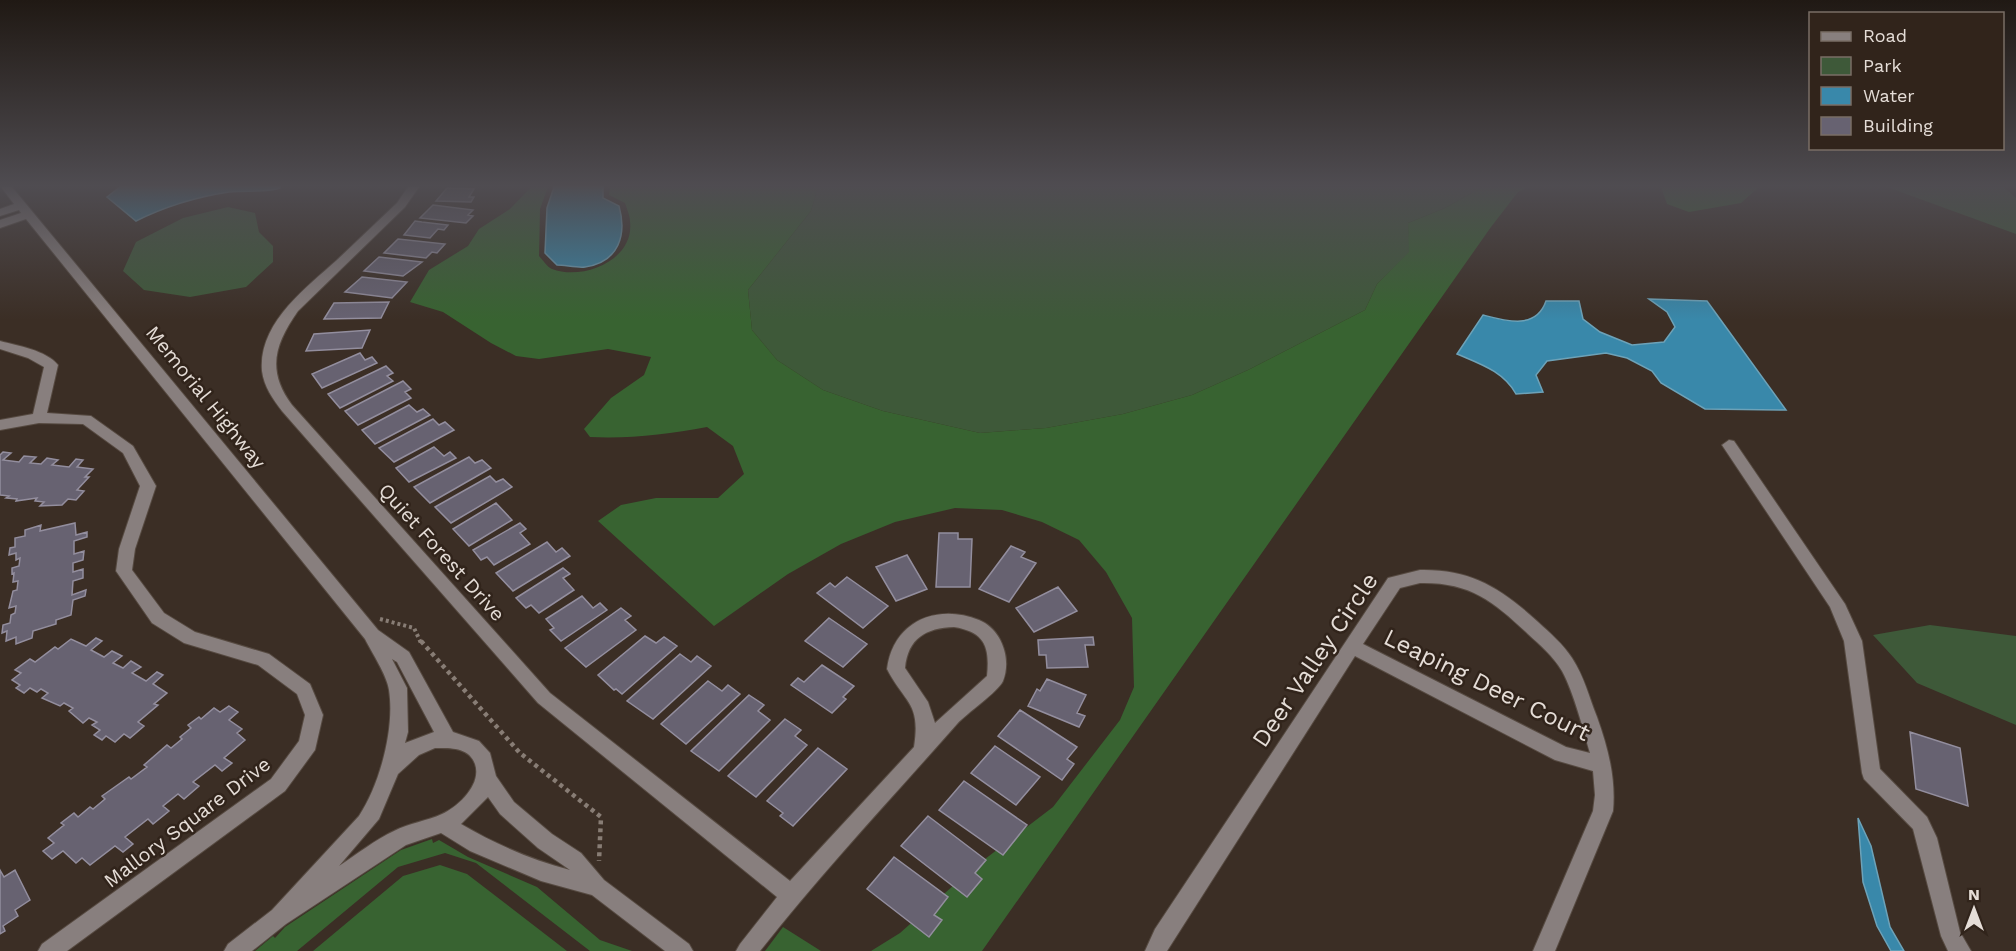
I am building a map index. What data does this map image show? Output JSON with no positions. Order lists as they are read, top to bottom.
{
  "streets": {
    "street": [
      "Memorial Highway",
      "Quiet Forest Drive",
      "Deer Valley Circle",
      "Leaping Deer Court",
      "Mallory Square Drive"
    ]
  },
  "crossings": [
    ["Deer Valley Circle", "Leaping Deer Court"]
  ],
  "legend": [
    "Road",
    "Park",
    "Water",
    "Building"
  ],
  "north": "top"
}
